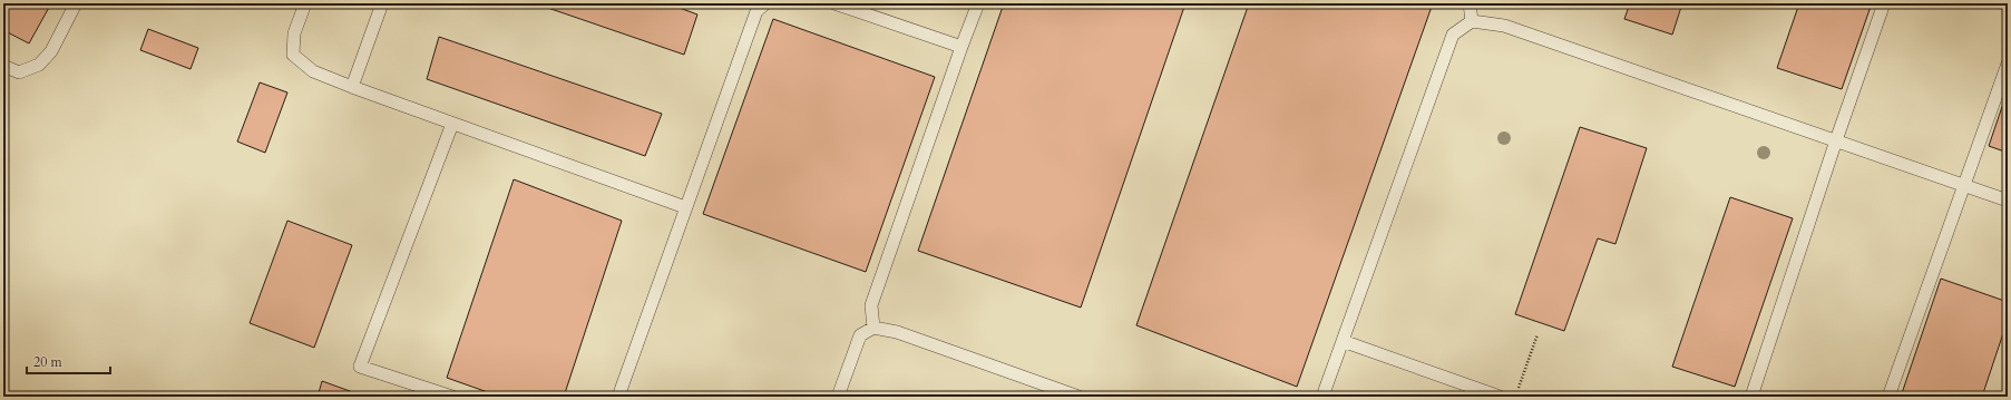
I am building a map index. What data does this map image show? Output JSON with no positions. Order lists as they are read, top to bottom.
{
  "scale_bar": "20 m"
}
